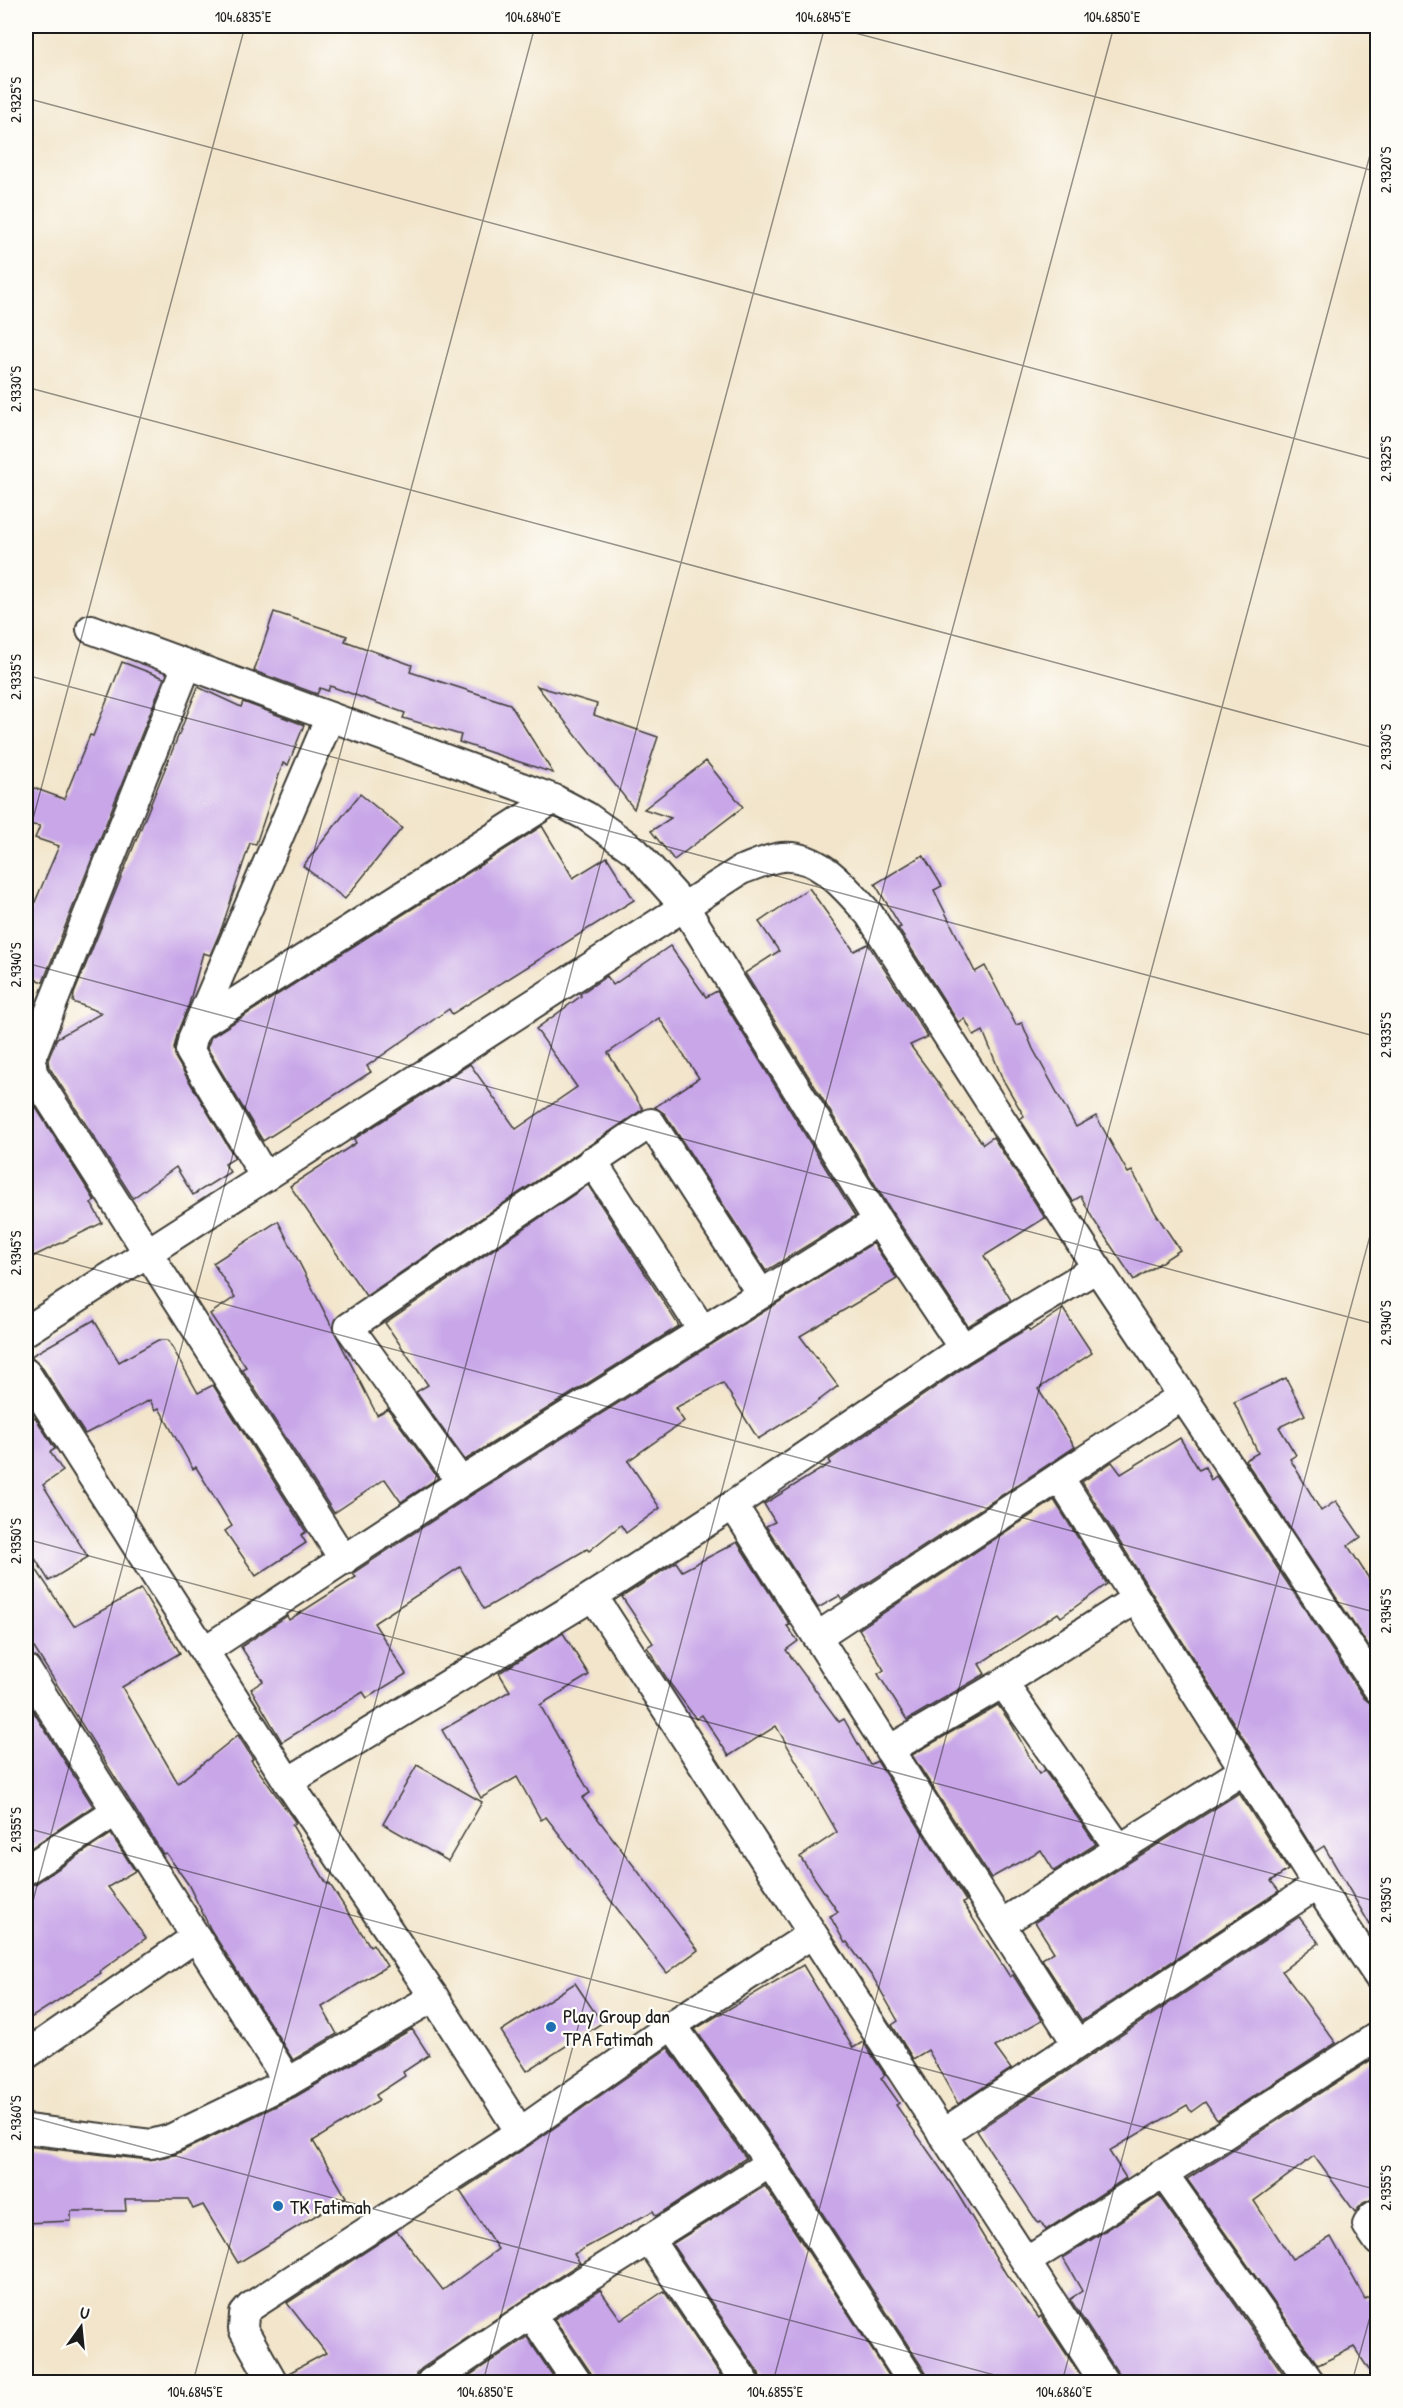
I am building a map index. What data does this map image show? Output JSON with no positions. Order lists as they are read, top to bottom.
{
  "places": ["Play Group dan TPA Fatimah", "TK Fatimah"],
  "north": "top",
  "coordinates": [
    "104.6835°E",
    "104.6840°E",
    "104.6845°E",
    "104.6850°E",
    "2.9325°S",
    "2.9320°S",
    "2.9330°S",
    "2.9335°S",
    "2.9340°S",
    "2.9345°S",
    "2.9350°S",
    "2.9355°S",
    "2.9360°S",
    "104.6855°E",
    "104.6860°E"
  ]
}
